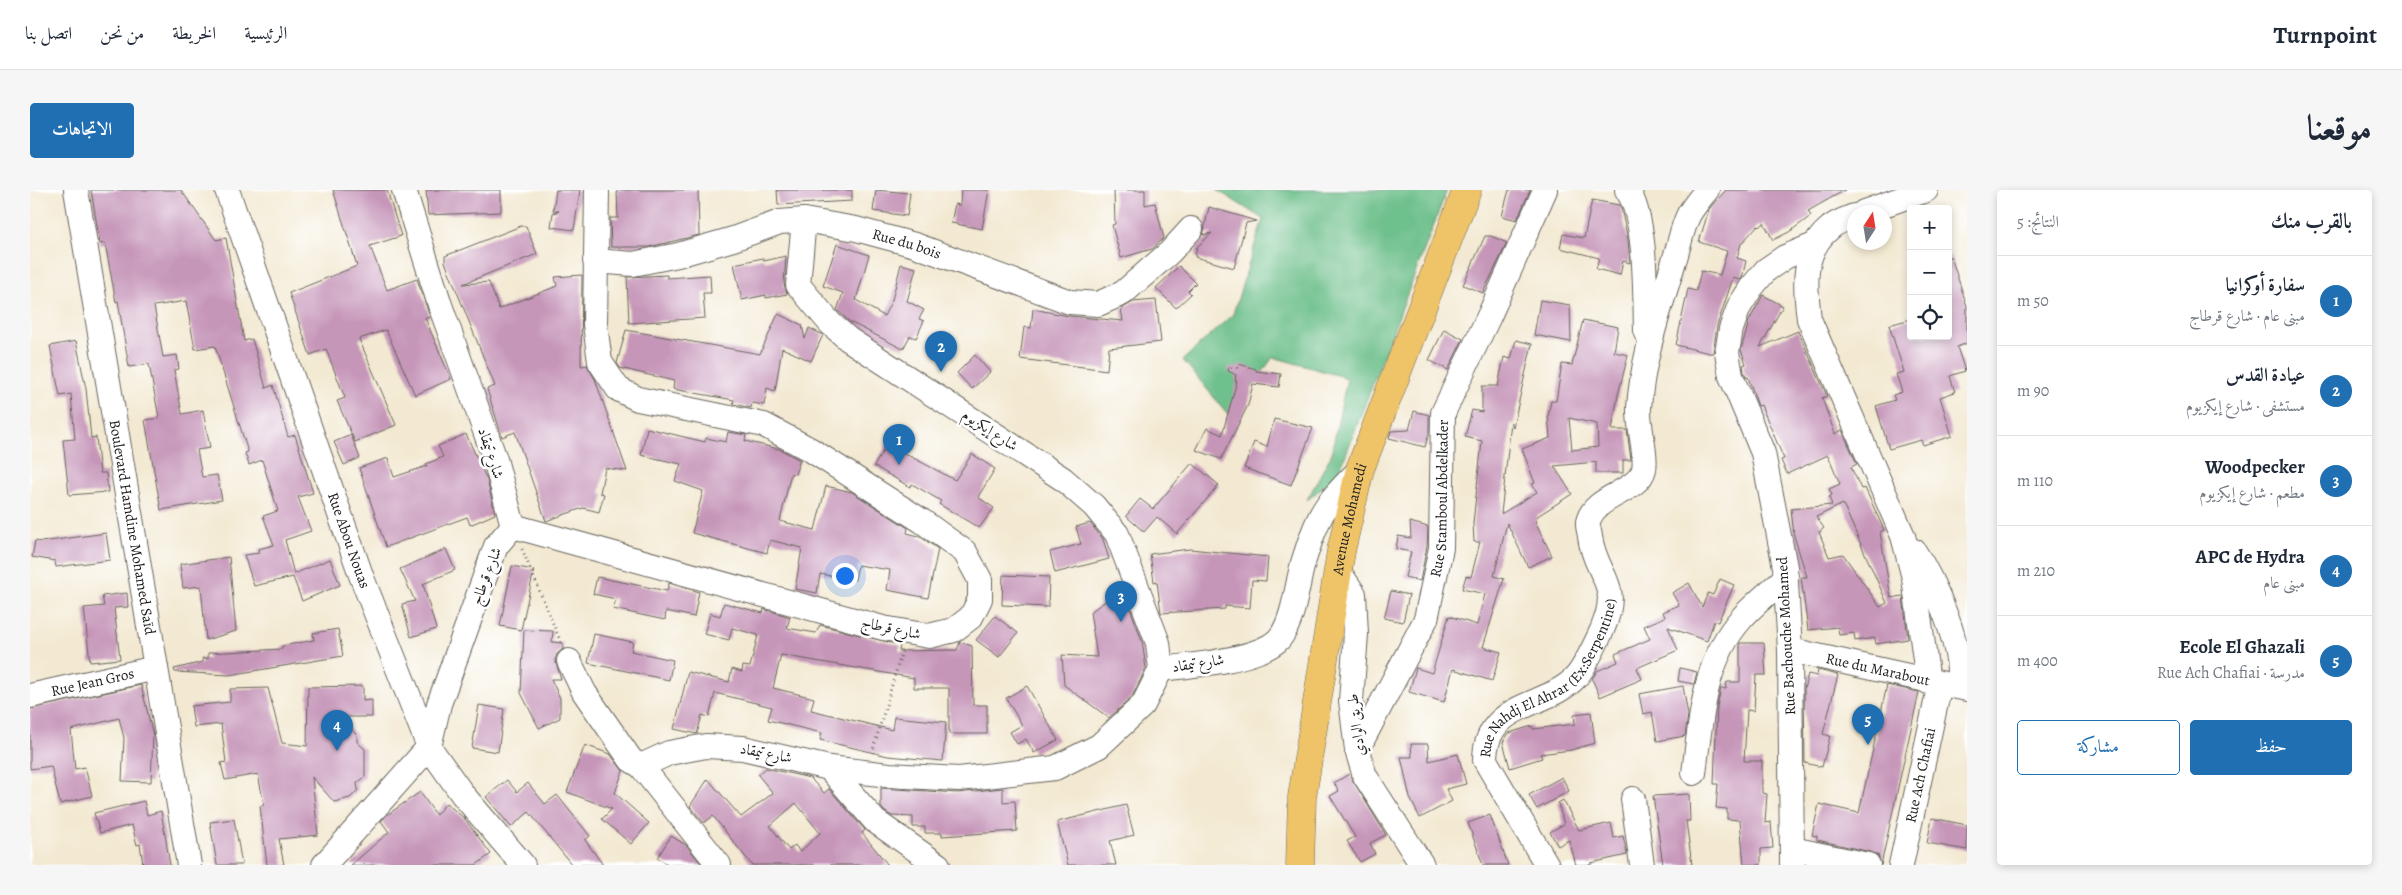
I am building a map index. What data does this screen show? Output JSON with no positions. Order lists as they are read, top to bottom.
{
  "streets": {
    "main road": ["Avenue Mohamedi"],
    "street": [
      "Rue du bois",
      "شارع إيكزيوم",
      "شارع تيمقاد",
      "Rue Stamboul Abdelkader",
      "Boulevard Hamdine Mohamed Saïd",
      "Rue Abou Nouas",
      "شارع قرطاج",
      "Rue Bachouche Mohamed",
      "Rue du Marabout",
      "Rue Nahdj El Ahrar (Ex:Serpentine)",
      "Rue Jean Gros",
      "طريق الوادي",
      "Rue Ach Chafiai"
    ]
  },
  "crossings": [
    ["Rue du bois", "شارع إيكزيوم"],
    ["Rue du bois", "شارع قرطاج"],
    ["شارع إيكزيوم", "شارع تيمقاد"],
    ["شارع تيمقاد", "Avenue Mohamedi"],
    ["شارع تيمقاد", "شارع قرطاج"],
    ["Rue Stamboul Abdelkader", "طريق الوادي"],
    ["Avenue Mohamedi", "طريق الوادي"],
    ["Boulevard Hamdine Mohamed Saïd", "Rue Jean Gros"],
    ["Rue Abou Nouas", "شارع قرطاج"],
    ["Rue Bachouche Mohamed", "Rue du Marabout"],
    ["Rue du Marabout", "Rue Ach Chafiai"]
  ],
  "north": "top",
  "page": {
    "header": "Turnpoint",
    "nav": [
      "الرئيسية",
      "الخريطة",
      "من نحن",
      "اتصل بنا"
    ],
    "title": "موقعنا",
    "buttons": [
      "الاتجاهات",
      ["حفظ", "مشاركة"]
    ],
    "heading": ["بالقرب منك", "النتائج: 5"],
    "map_buttons": ["+", "−"],
    "list": [
      {
        "mark": "1",
        "name": "سفارة أوكرانيا",
        "note": "مبنى عام · شارع قرطاج",
        "value": "50 m"
      },
      {
        "mark": "2",
        "name": "عيادة القدس",
        "note": "مستشفى · شارع إيكزيوم",
        "value": "90 m"
      },
      {
        "mark": "3",
        "name": "Woodpecker",
        "note": "مطعم · شارع إيكزيوم",
        "value": "110 m"
      },
      {
        "mark": "4",
        "name": "APC de Hydra",
        "note": "مبنى عام",
        "value": "210 m"
      },
      {
        "mark": "5",
        "name": "Ecole El Ghazali",
        "note": "مدرسة · Rue Ach Chafiai",
        "value": "400 m"
      }
    ],
    "pins": [
      "2",
      "1",
      "3",
      "5",
      "4"
    ]
  }
}
